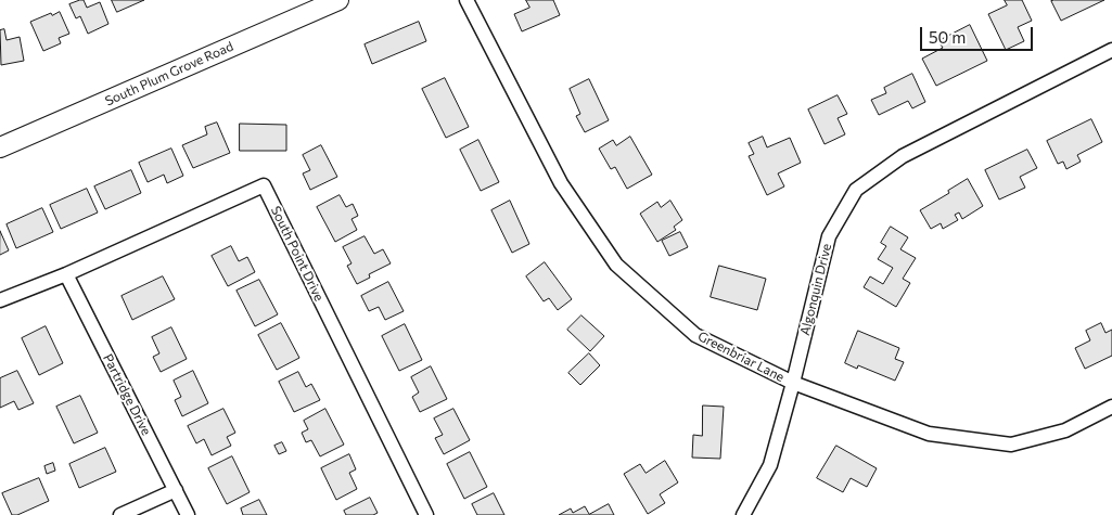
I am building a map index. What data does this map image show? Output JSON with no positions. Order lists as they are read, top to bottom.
{
  "streets": {
    "street": [
      "South Plum Grove Road",
      "South Point Drive",
      "Algonquin Drive",
      "Greenbriar Lane",
      "Partridge Drive"
    ]
  },
  "crossings": [
    ["South Point Drive", "Partridge Drive"],
    ["Algonquin Drive", "Greenbriar Lane"]
  ],
  "scale_bar": "50 m"
}
